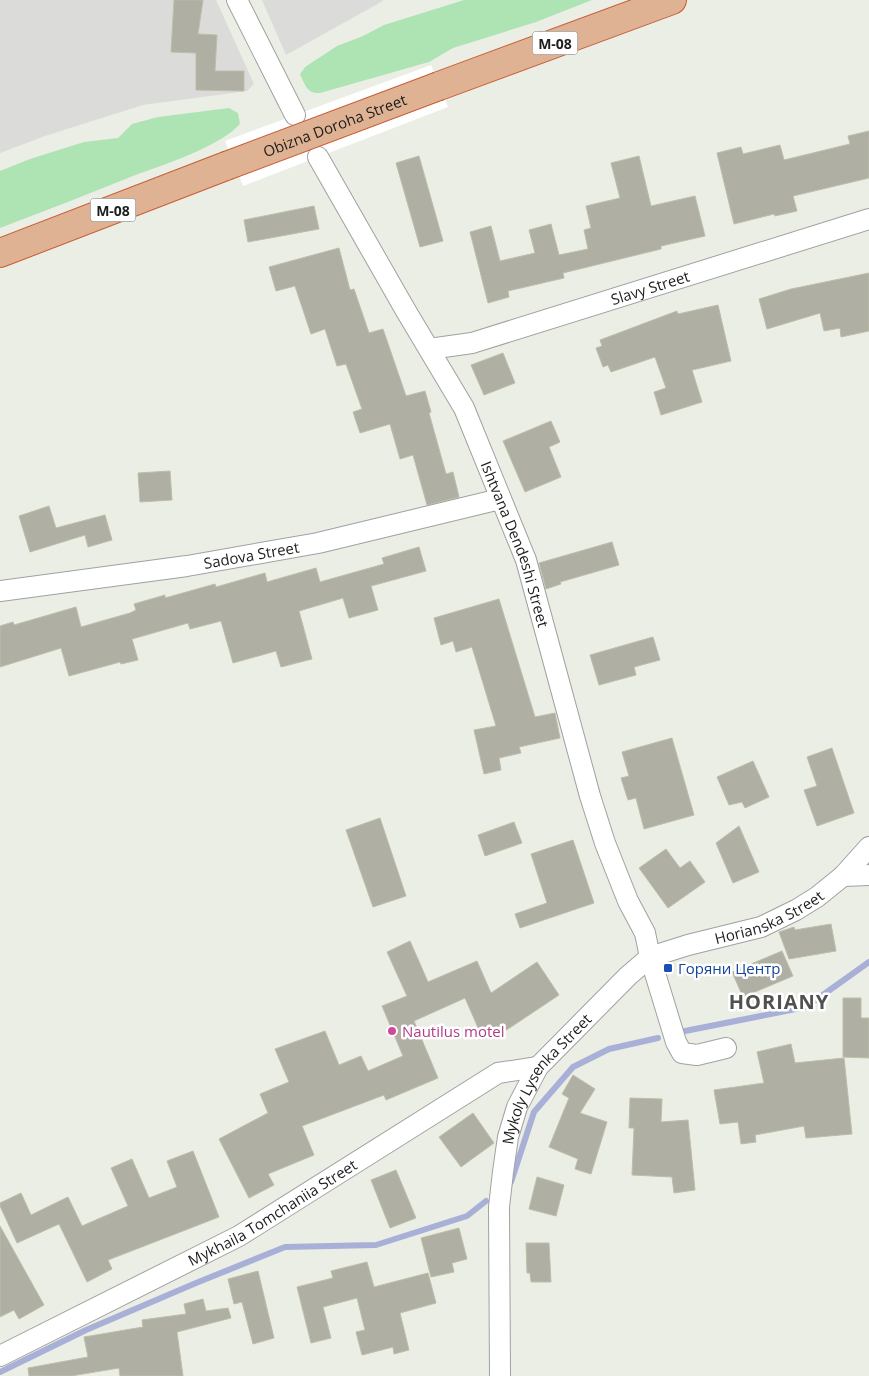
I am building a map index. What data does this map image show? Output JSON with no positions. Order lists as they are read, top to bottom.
{
  "streets": {
    "highway": ["М-08", "Obizna Doroha Street"],
    "street": [
      "Slavy Street",
      "Ishtvana Dendeshi Street",
      "Sadova Street",
      "Horianska Street",
      "Mykoly Lysenka Street",
      "Mykhaila Tomchaniia Street"
    ]
  },
  "crossings": [
    ["Slavy Street", "Ishtvana Dendeshi Street"],
    ["Ishtvana Dendeshi Street", "Sadova Street"],
    ["Ishtvana Dendeshi Street", "Horianska Street"],
    ["Ishtvana Dendeshi Street", "Mykoly Lysenka Street"],
    ["Horianska Street", "Mykoly Lysenka Street"],
    ["Mykoly Lysenka Street", "Mykhaila Tomchaniia Street"]
  ],
  "districts": ["HORIANY"],
  "places": {
    "transit": ["Горяни Центр"],
    "other": ["Nautilus motel"]
  }
}
